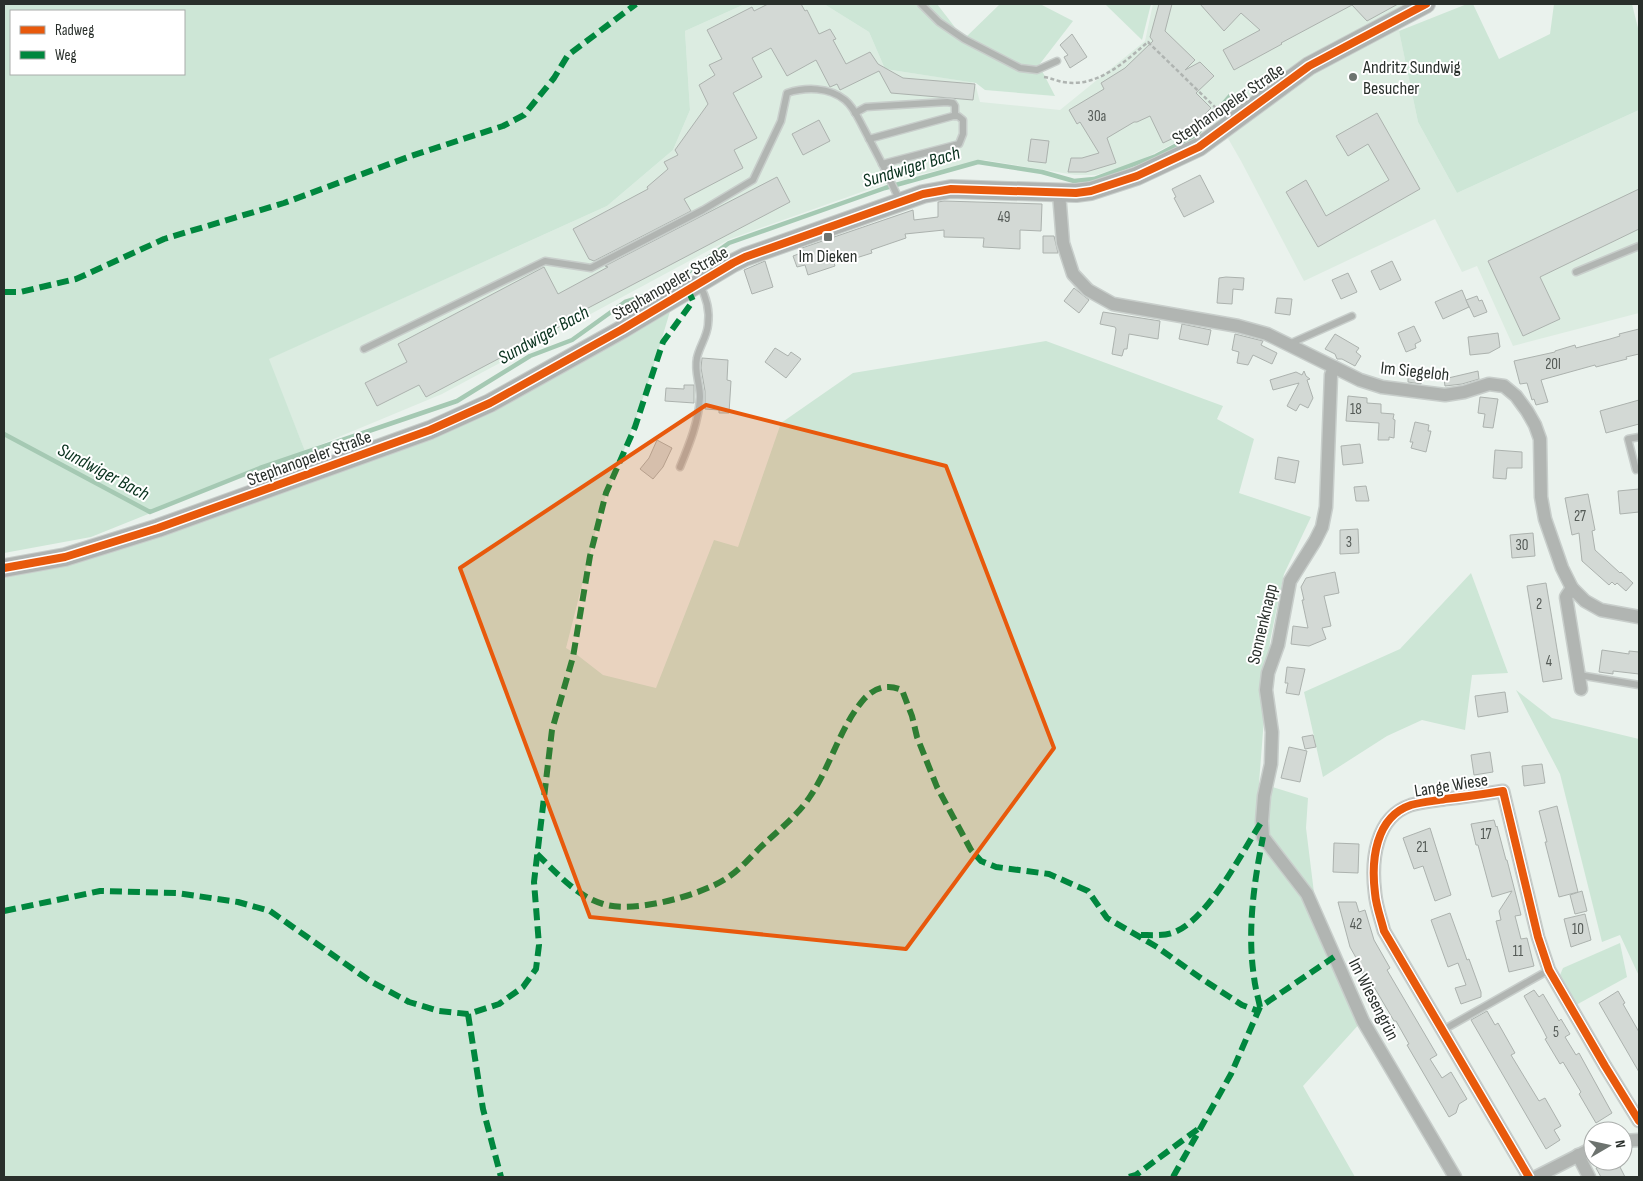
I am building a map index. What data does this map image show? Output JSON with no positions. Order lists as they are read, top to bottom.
{
  "streets": {
    "street": [
      "Stephanopeler Straße",
      "Im Siegeloh",
      "Sonnenknapp",
      "Lange Wiese",
      "Im Wiesengrün"
    ]
  },
  "crossings": [
    ["Stephanopeler Straße", "Im Siegeloh"],
    ["Im Siegeloh", "Sonnenknapp"],
    ["Sonnenknapp", "Im Wiesengrün"]
  ],
  "water": ["Sundwiger Bach"],
  "places": {
    "other": ["Andritz Sundwig Besucher"],
    "transit": ["Im Dieken"]
  },
  "house_numbers": [
    "30a",
    "49",
    "20l",
    "18",
    "27",
    "3",
    "30",
    "2",
    "4",
    "17",
    "21",
    "42",
    "10",
    "11",
    "5"
  ],
  "legend": ["Radweg", "Weg"],
  "north": "right"
}
